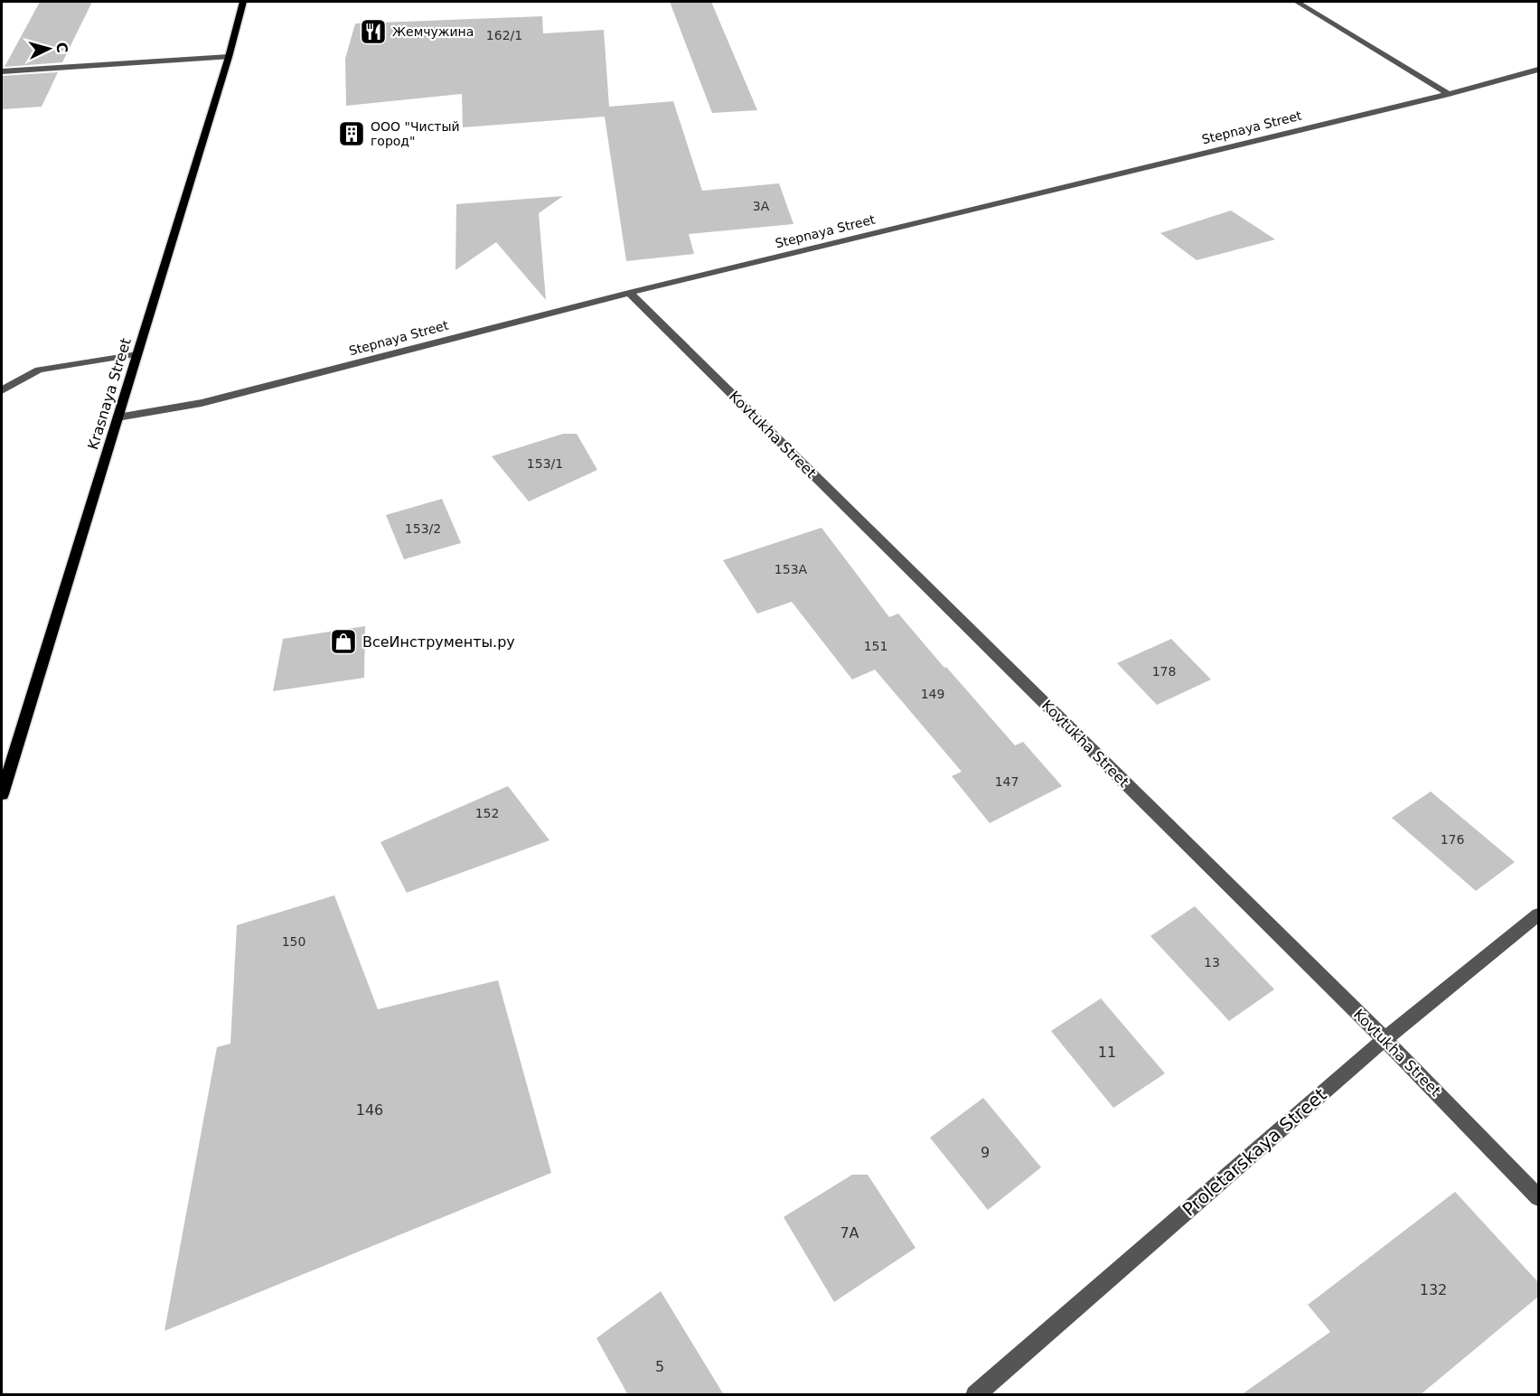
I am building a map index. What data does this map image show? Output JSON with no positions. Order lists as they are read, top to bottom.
{
  "streets": {
    "main road": ["Krasnaya Street"],
    "street": ["Stepnaya Street", "Kovtukha Street", "Proletarskaya Street"]
  },
  "crossings": [
    ["Stepnaya Street", "Krasnaya Street"],
    ["Stepnaya Street", "Kovtukha Street"],
    ["Kovtukha Street", "Proletarskaya Street"]
  ],
  "places": {
    "restaurant": ["Жемчужина"],
    "building": ["ООО \"Чистый город\""],
    "shop": ["ВсеИнструменты.ру"]
  },
  "house_numbers": [
    "162/1",
    "3А",
    "153/1",
    "153/2",
    "153А",
    "151",
    "178",
    "149",
    "147",
    "152",
    "176",
    "150",
    "13",
    "11",
    "146",
    "9",
    "7А",
    "132",
    "5"
  ],
  "north": "right"
}
